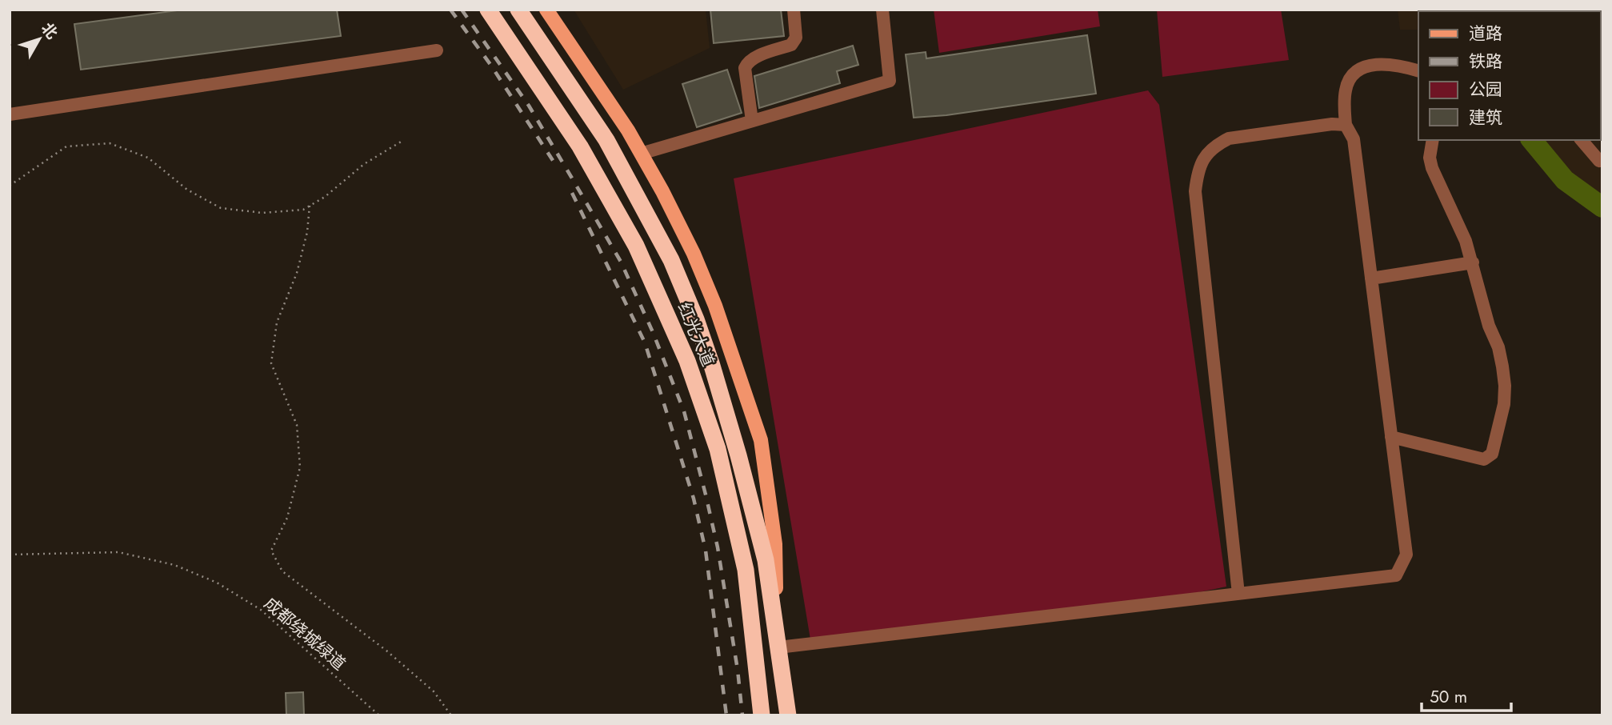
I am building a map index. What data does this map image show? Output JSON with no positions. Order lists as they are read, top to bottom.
{
  "streets": {
    "highway": ["红光大道"],
    "path": ["成都绕城绿道"]
  },
  "legend": [
    "道路",
    "铁路",
    "公园",
    "建筑"
  ],
  "scale_bar": "50 m",
  "north": "top right"
}
